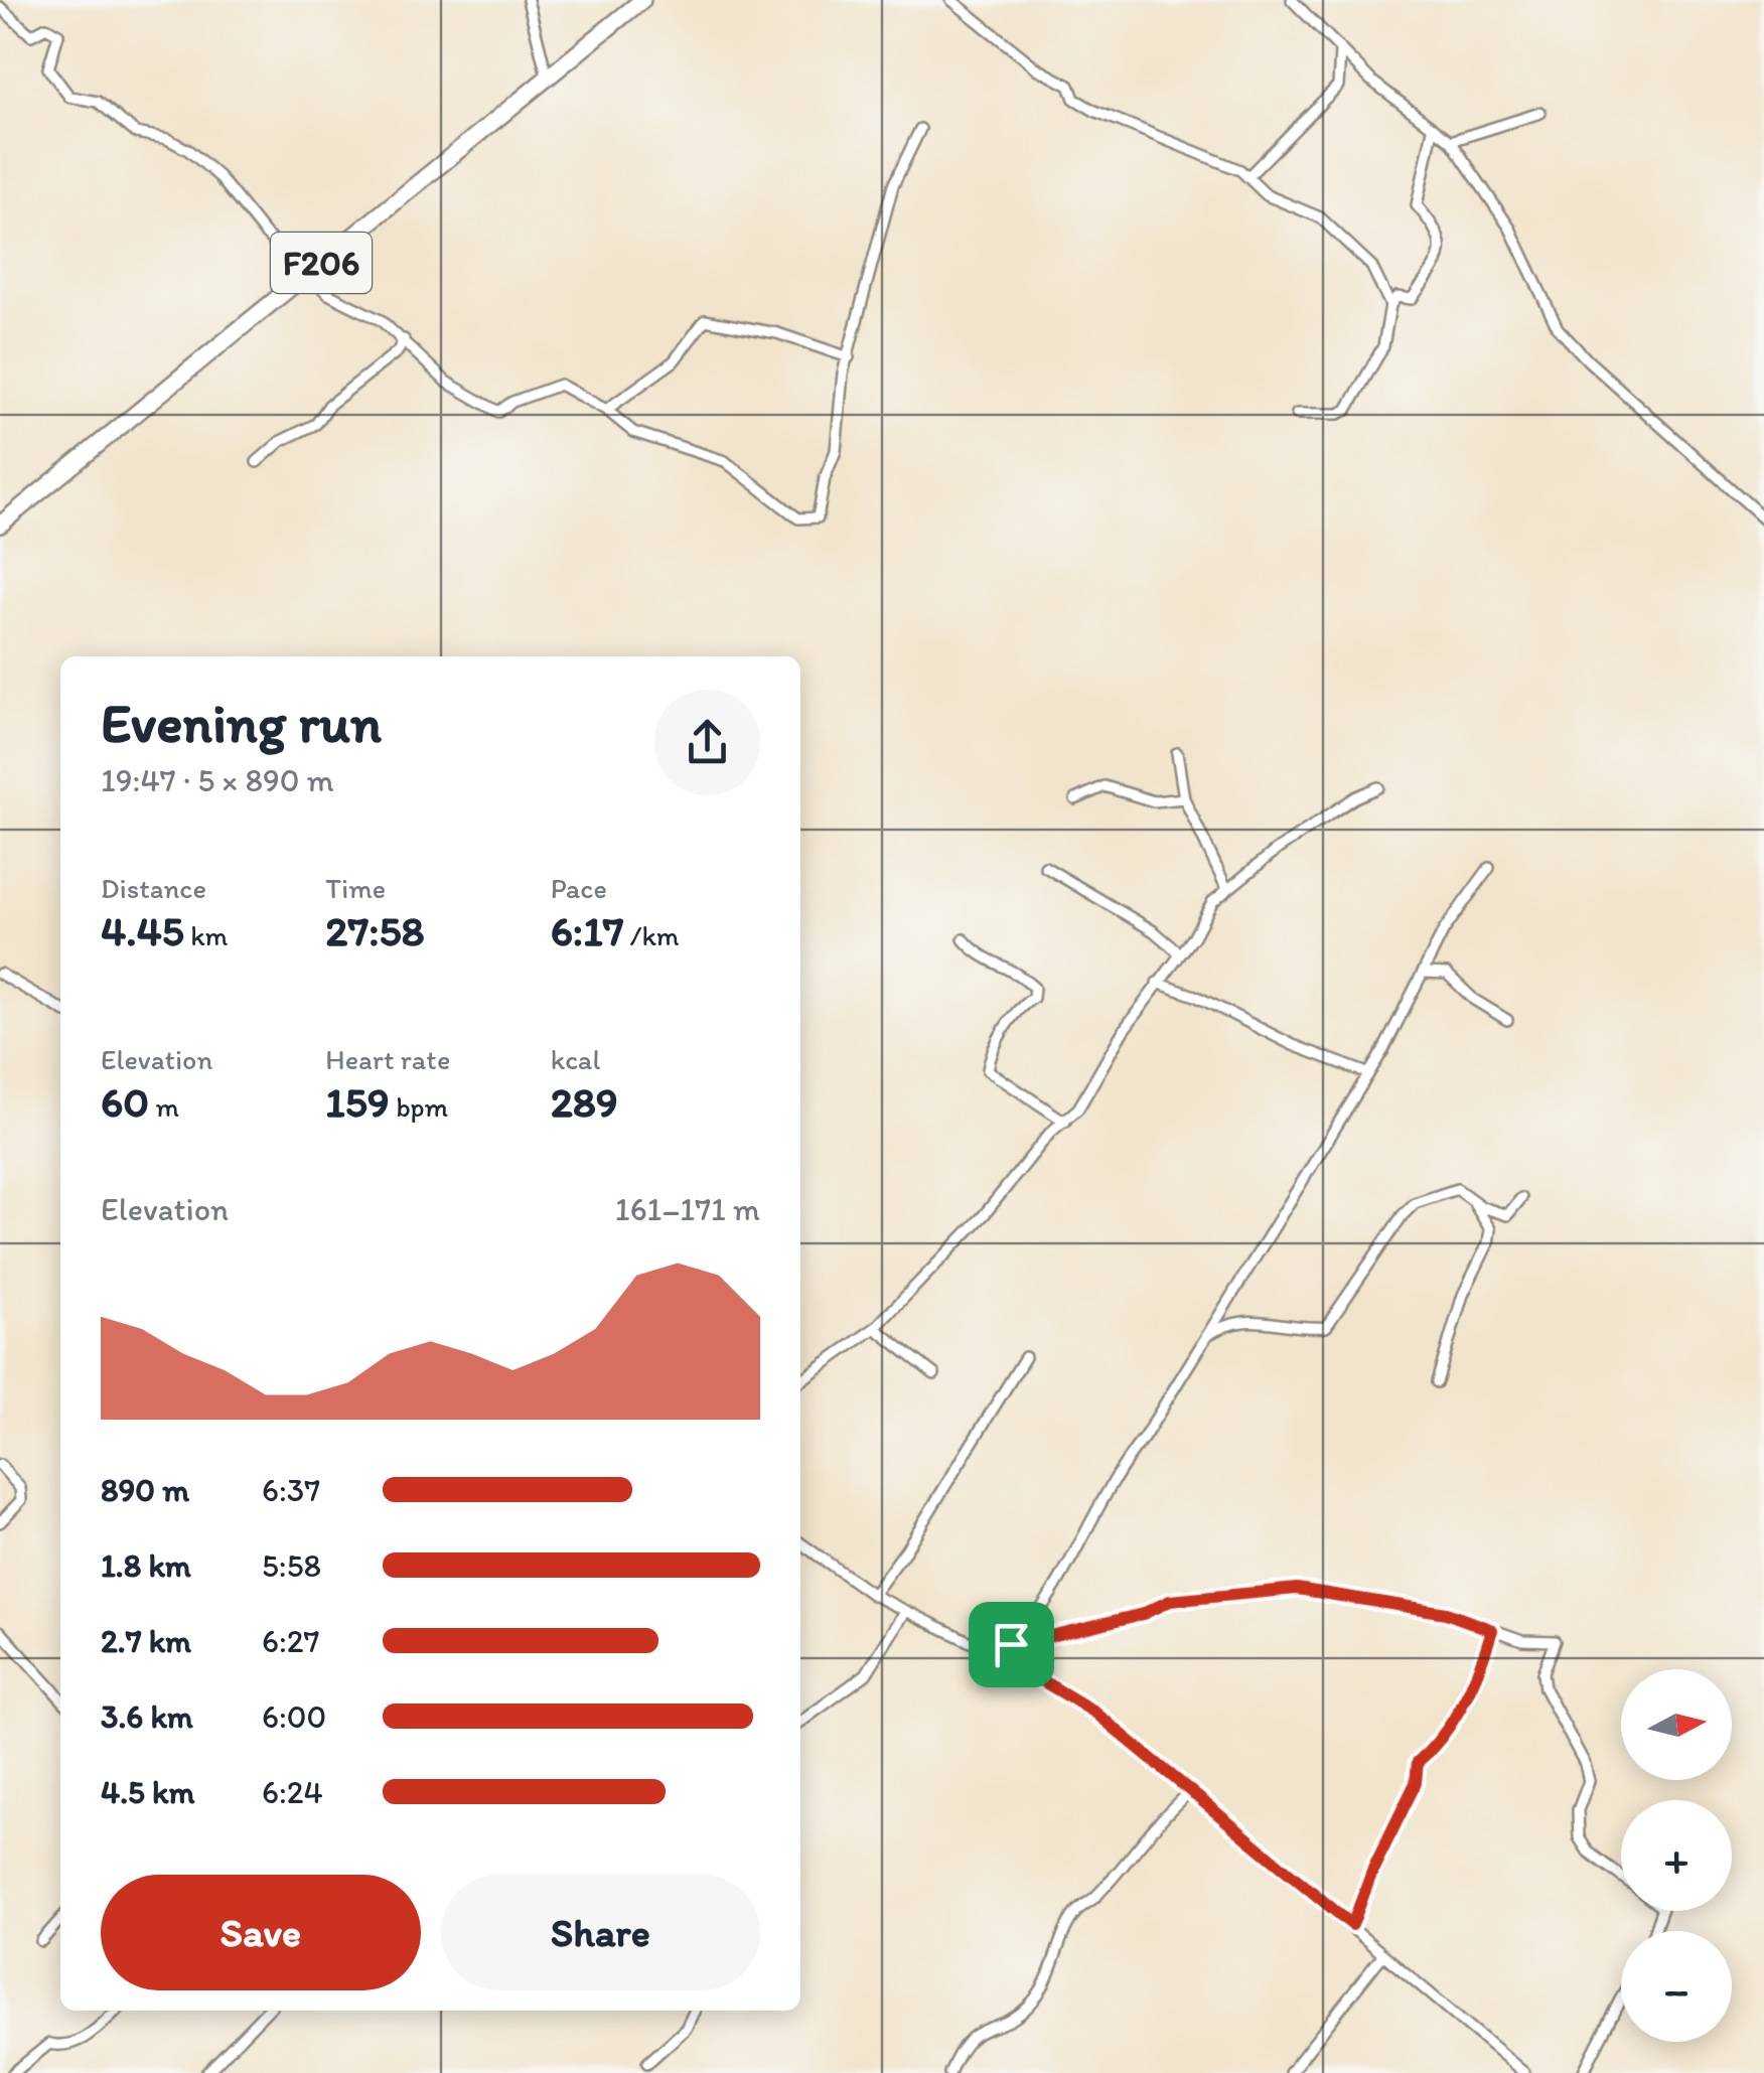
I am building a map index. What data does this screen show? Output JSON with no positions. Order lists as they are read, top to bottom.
{
  "streets": {
    "main road": ["F206"]
  },
  "north": "right",
  "page": {
    "heading": ["Evening run", "19:47 · 5 × 890 m"],
    "stats": [
      ["Distance", "4.45 km"],
      ["Time", "27:58"],
      ["Pace", "6:17 /km"],
      ["Elevation", "60 m"],
      ["Heart rate", "159 bpm"],
      ["kcal", "289"]
    ],
    "chart": ["Elevation", "161–171 m"],
    "list": [
      {
        "name": "890 m",
        "note": "6:37"
      },
      {
        "name": "1.8 km",
        "note": "5:58"
      },
      {
        "name": "2.7 km",
        "note": "6:27"
      },
      {
        "name": "3.6 km",
        "note": "6:00"
      },
      {
        "name": "4.5 km",
        "note": "6:24"
      }
    ],
    "map_buttons": ["+", "−"],
    "buttons": ["Save", "Share"]
  }
}
